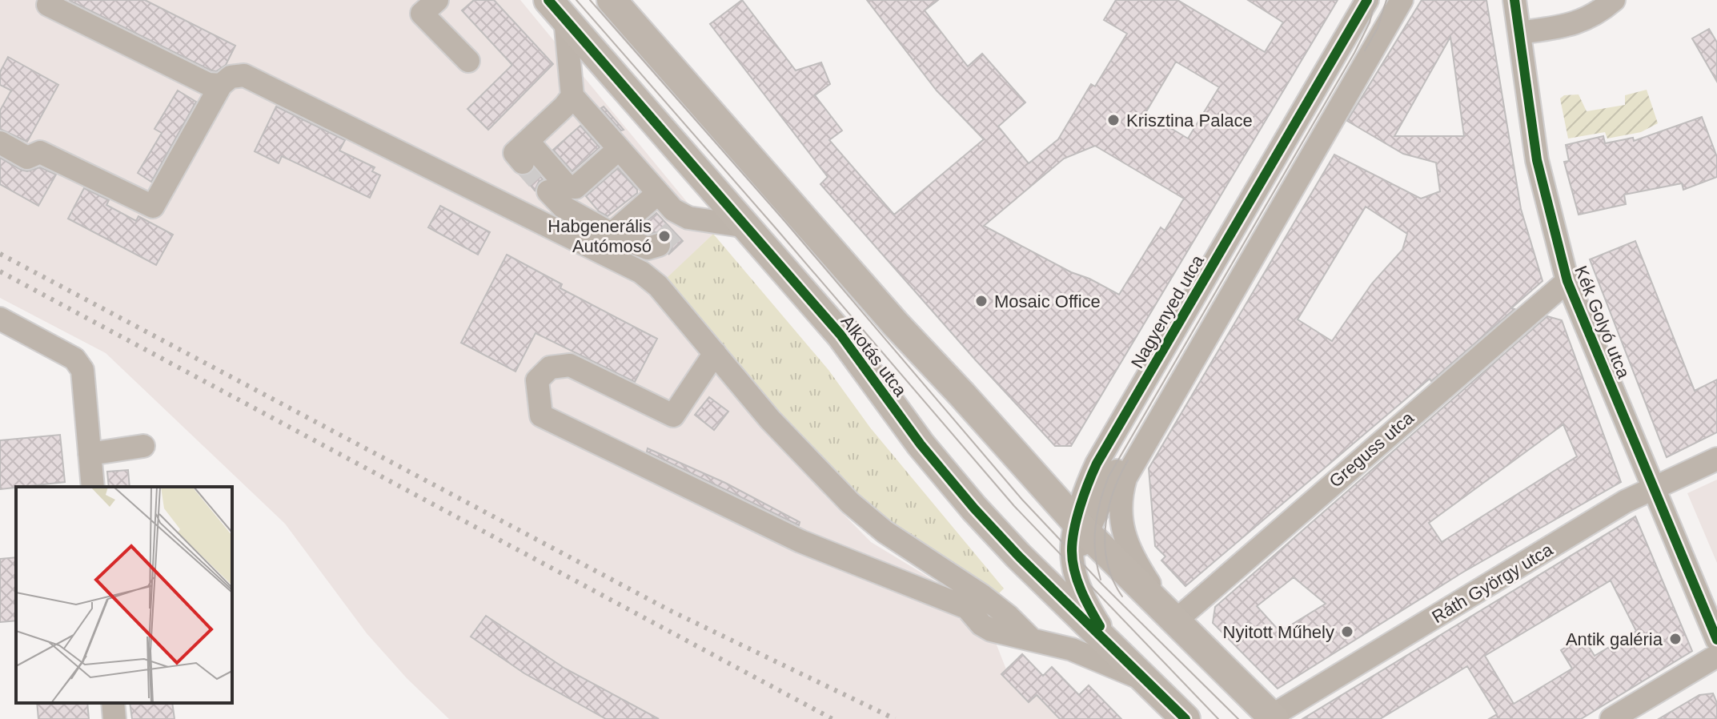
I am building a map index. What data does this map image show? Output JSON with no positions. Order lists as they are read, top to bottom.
{
  "streets": {
    "main road": ["Alkotás utca"],
    "street": [
      "Nagyenyed utca",
      "Kék Golyó utca",
      "Greguss utca",
      "Ráth György utca"
    ]
  },
  "crossings": [
    ["Nagyenyed utca", "Alkotás utca"],
    ["Kék Golyó utca", "Greguss utca"],
    ["Kék Golyó utca", "Ráth György utca"],
    ["Alkotás utca", "Greguss utca"],
    ["Alkotás utca", "Ráth György utca"]
  ],
  "places": [
    "Krisztina Palace",
    "Habgenerális Autómosó",
    "Mosaic Office",
    "Nyitott Műhely",
    "Antik galéria"
  ]
}
